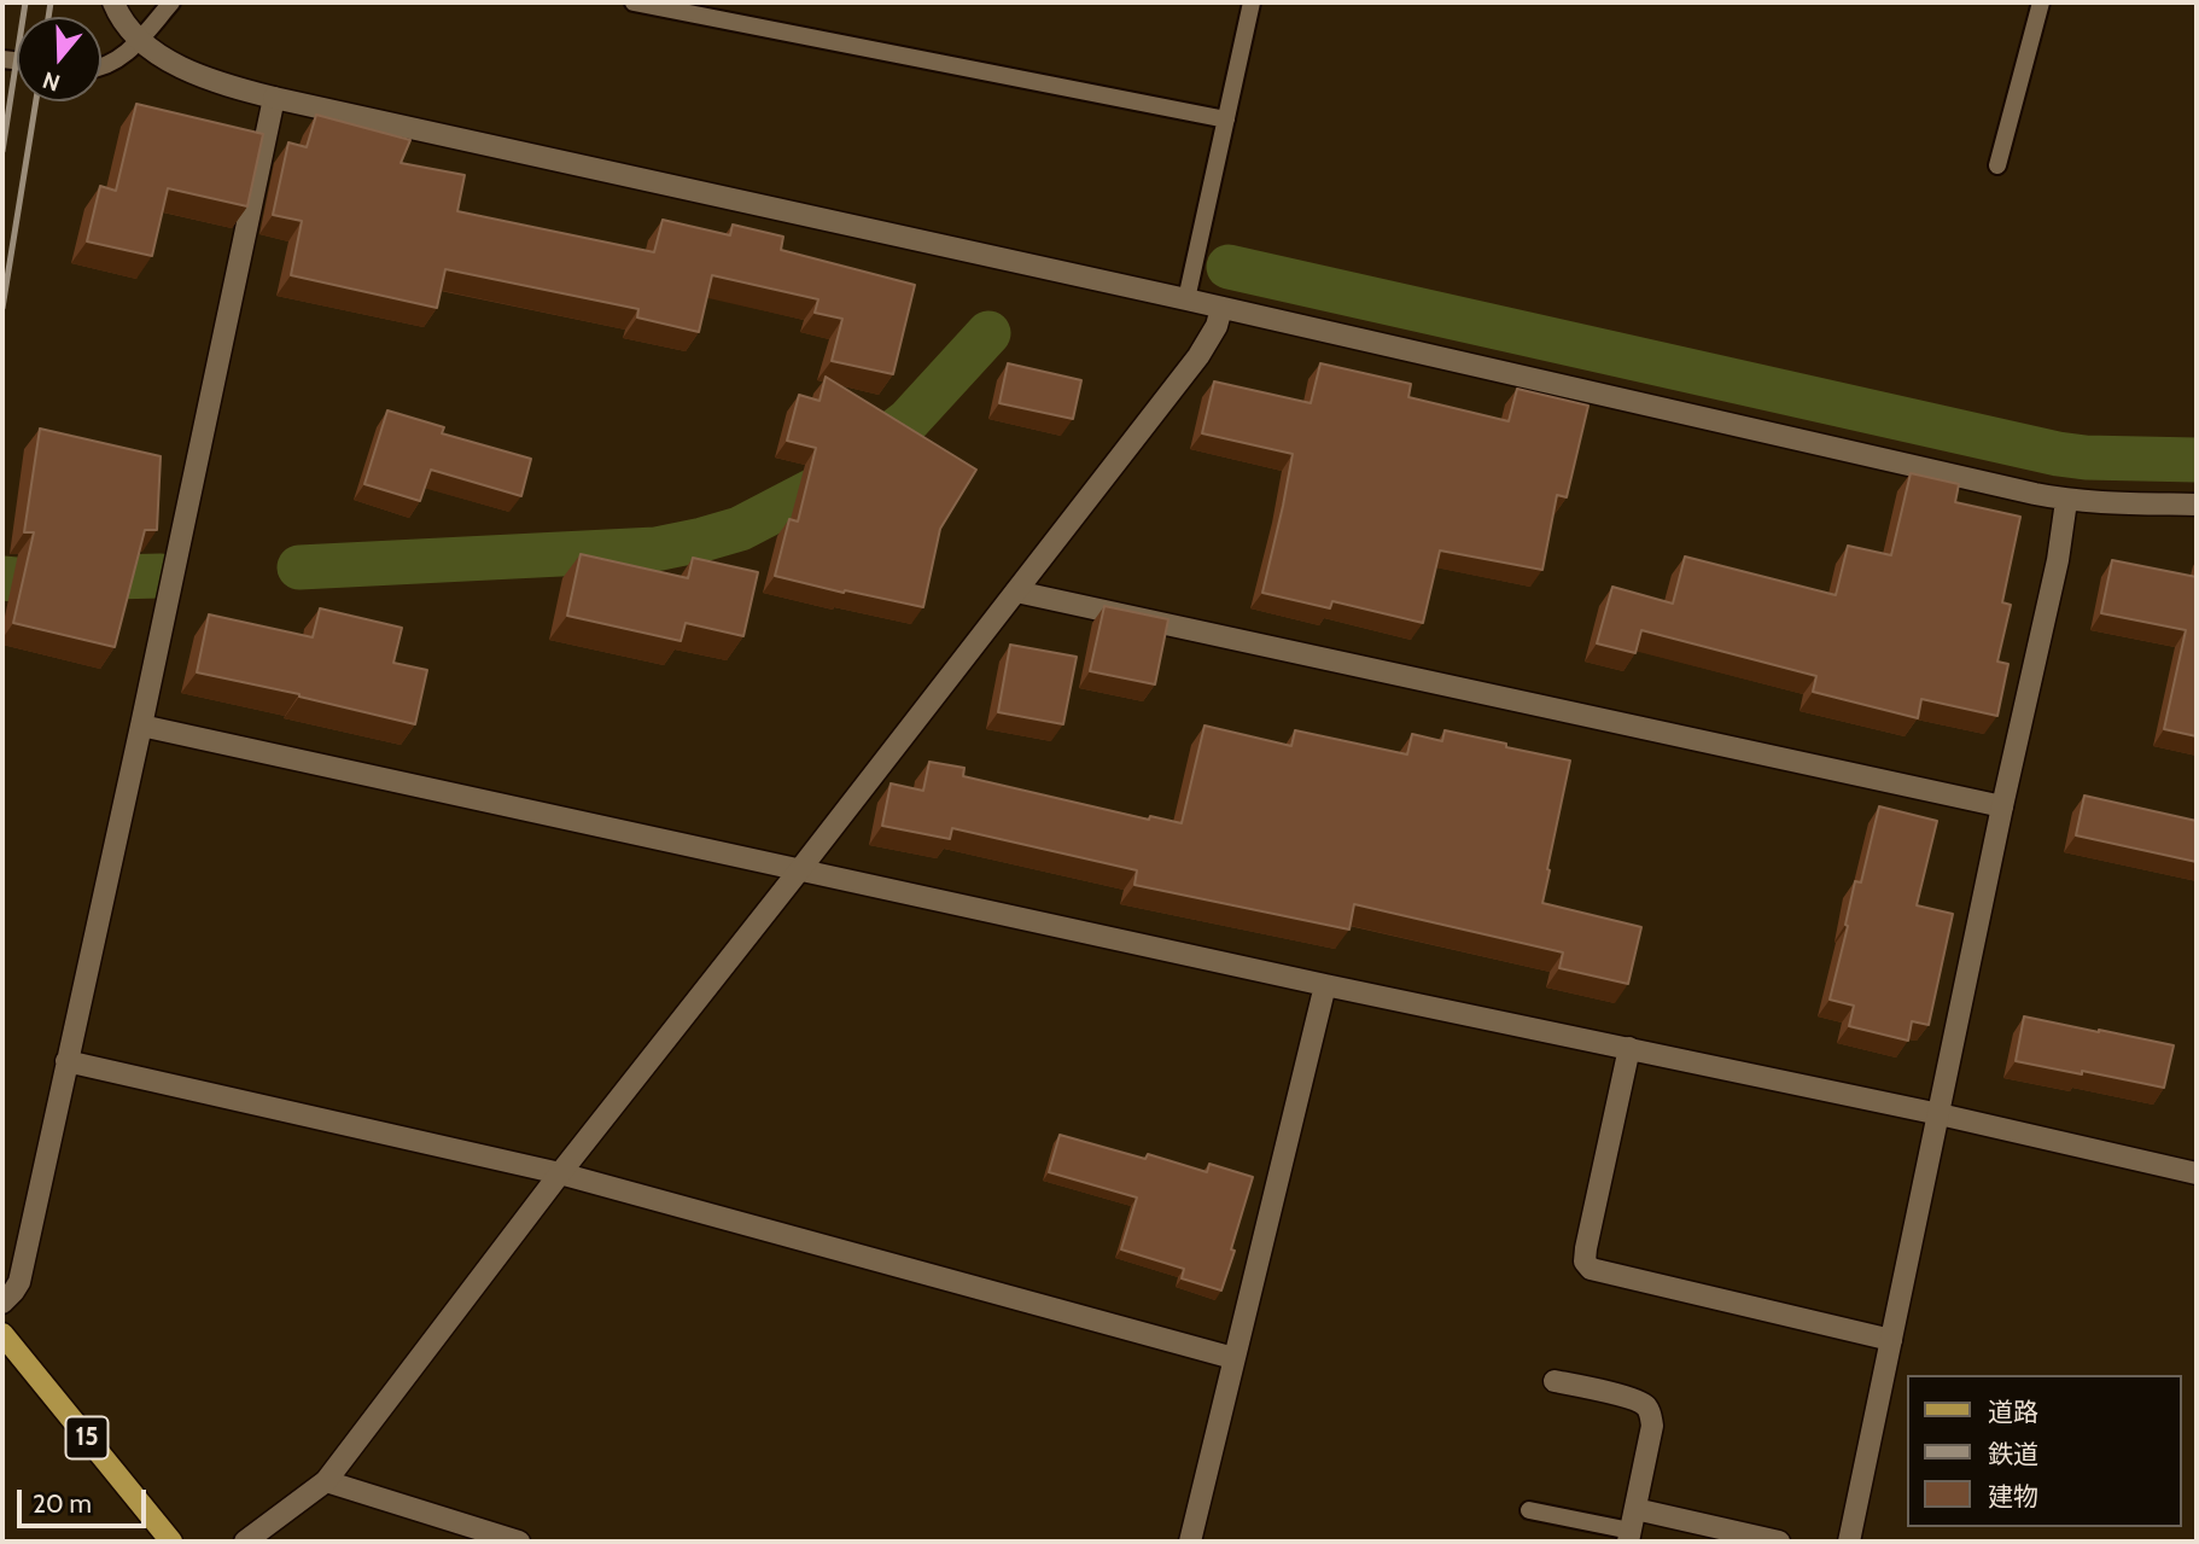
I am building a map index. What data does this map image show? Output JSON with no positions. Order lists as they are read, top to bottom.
{
  "streets": {
    "main road": ["15"]
  },
  "legend": ["道路", "鉄道", "建物"],
  "scale_bar": "20 m",
  "north": "bottom"
}
